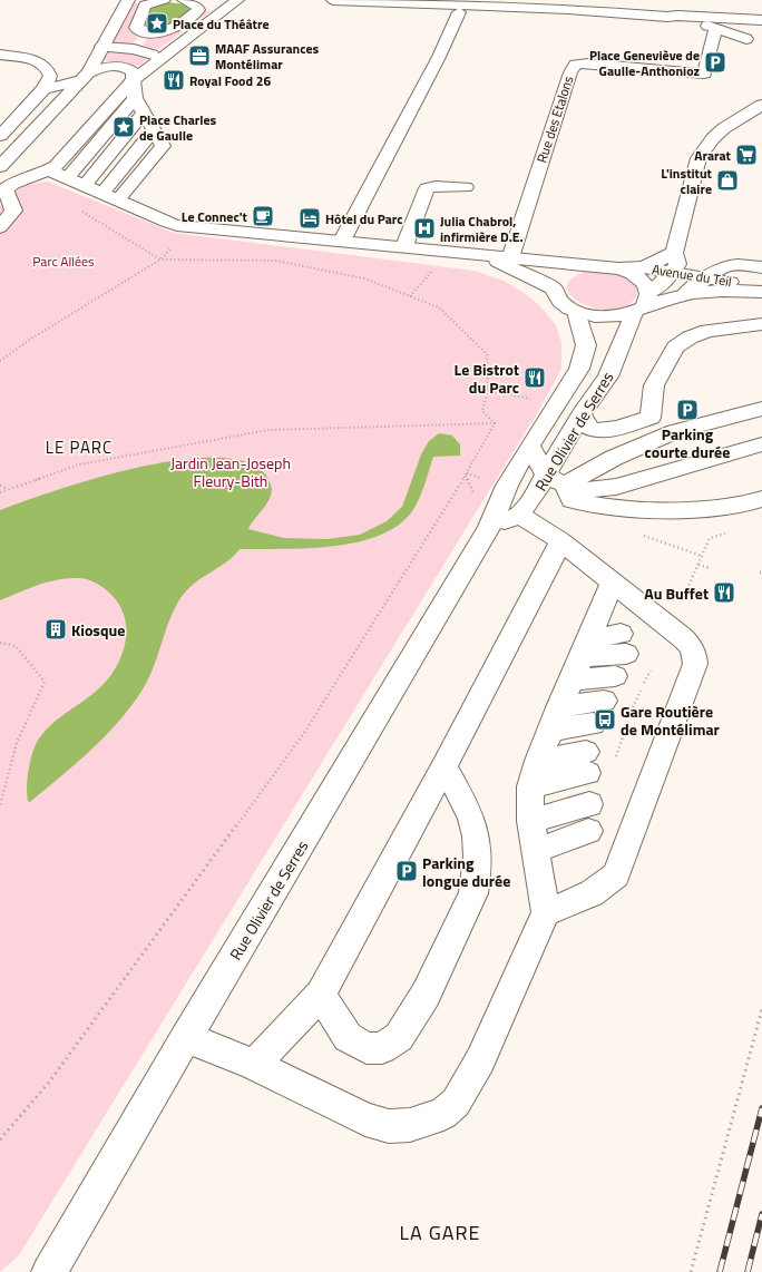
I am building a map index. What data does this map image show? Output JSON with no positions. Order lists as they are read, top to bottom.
{
  "streets": {
    "street": ["Rue des Etalons", "Avenue du Teil", "Rue Olivier de Serres"]
  },
  "crossings": [
    ["Avenue du Teil", "Rue Olivier de Serres"]
  ],
  "districts": ["LE PARC", "LA GARE"],
  "parks": ["Parc Allées", "Jardin Jean-Joseph Fleury-Bith"],
  "places": {
    "place": ["Place du Théâtre", "Place Charles de Gaulle"],
    "office": ["MAAF Assurances Montélimar"],
    "parking": ["Place Geneviève de Gaulle-Anthonioz", "Parking courte durée", "Parking longue durée"],
    "restaurant": ["Royal Food 26", "Le Bistrot du Parc", "Au Buffet"],
    "supermarket": ["Ararat"],
    "shop": ["L'institut claire"],
    "cafe": ["Le Connec't"],
    "hotel": ["Hôtel du Parc"],
    "hospital": ["Julia Chabrol, infirmière D.E."],
    "building": ["Kiosque"],
    "bus stop": ["Gare Routière de Montélimar"]
  }
}
